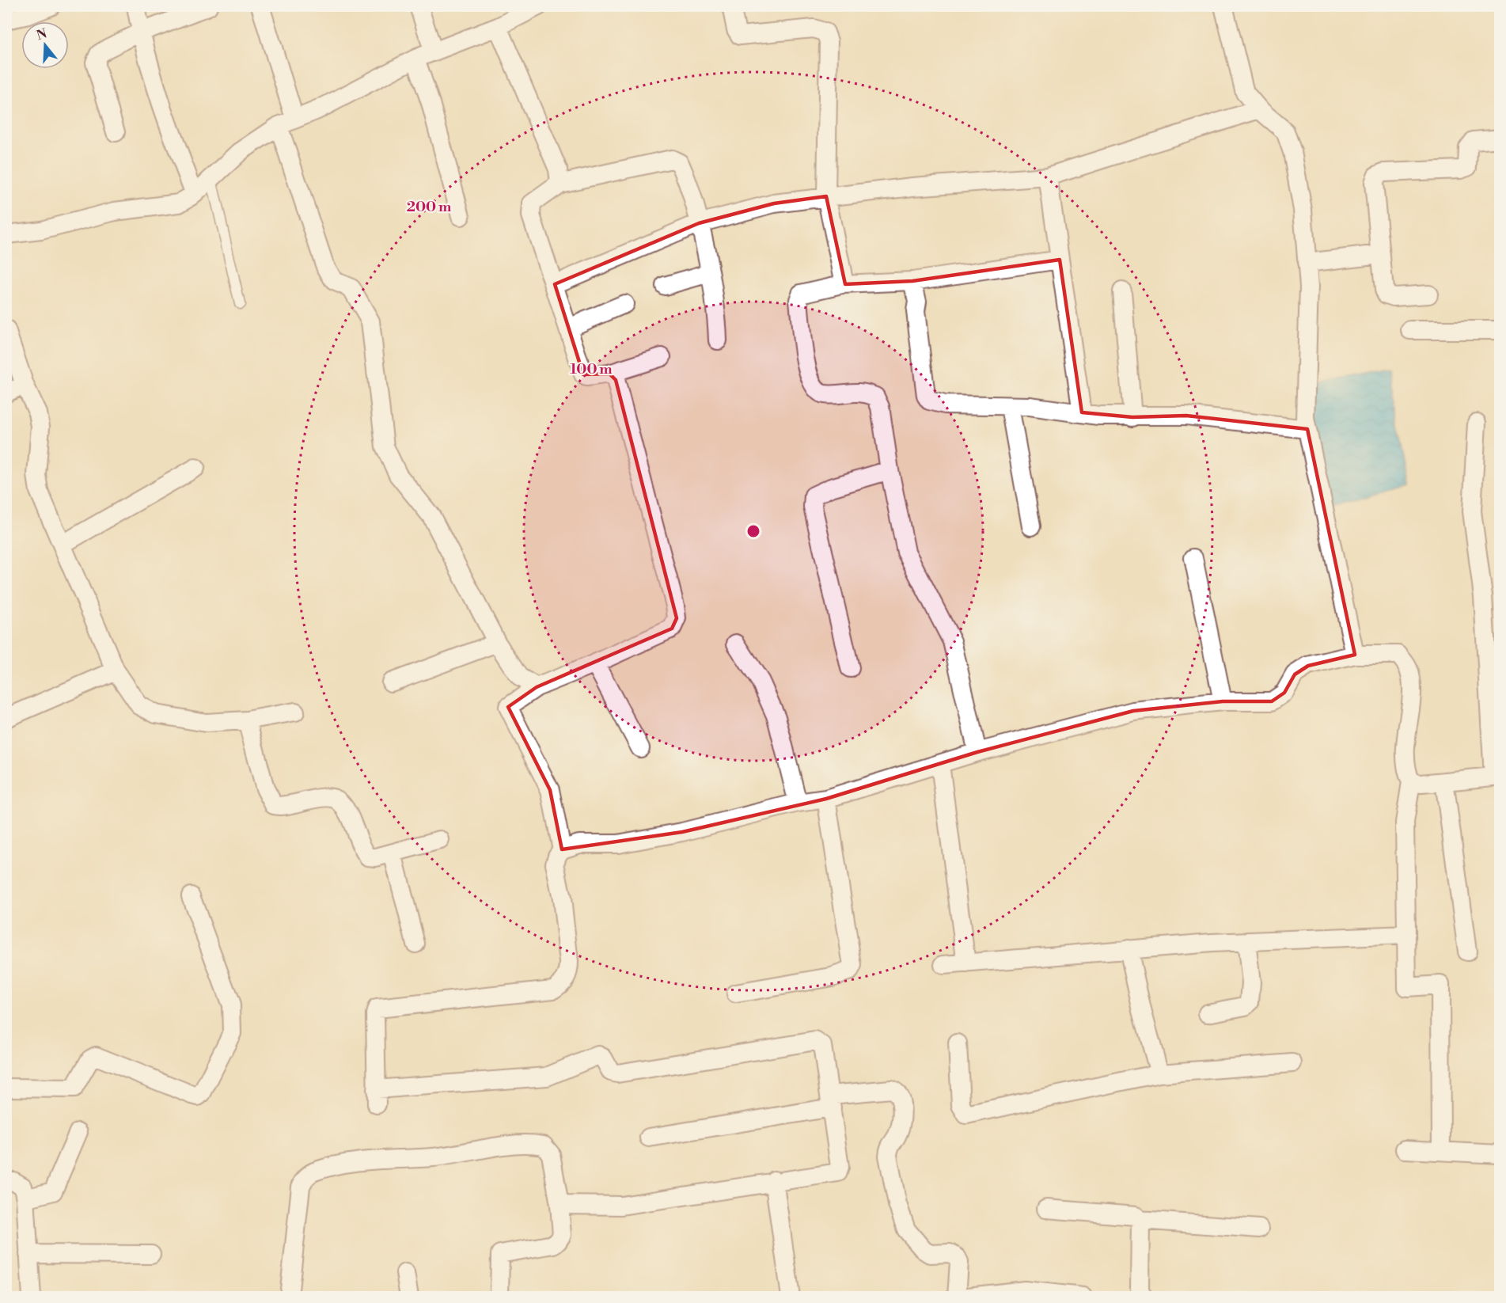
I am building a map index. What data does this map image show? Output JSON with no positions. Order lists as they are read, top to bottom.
{
  "north": "top",
  "rings": ["200 m", "100 m"]
}
